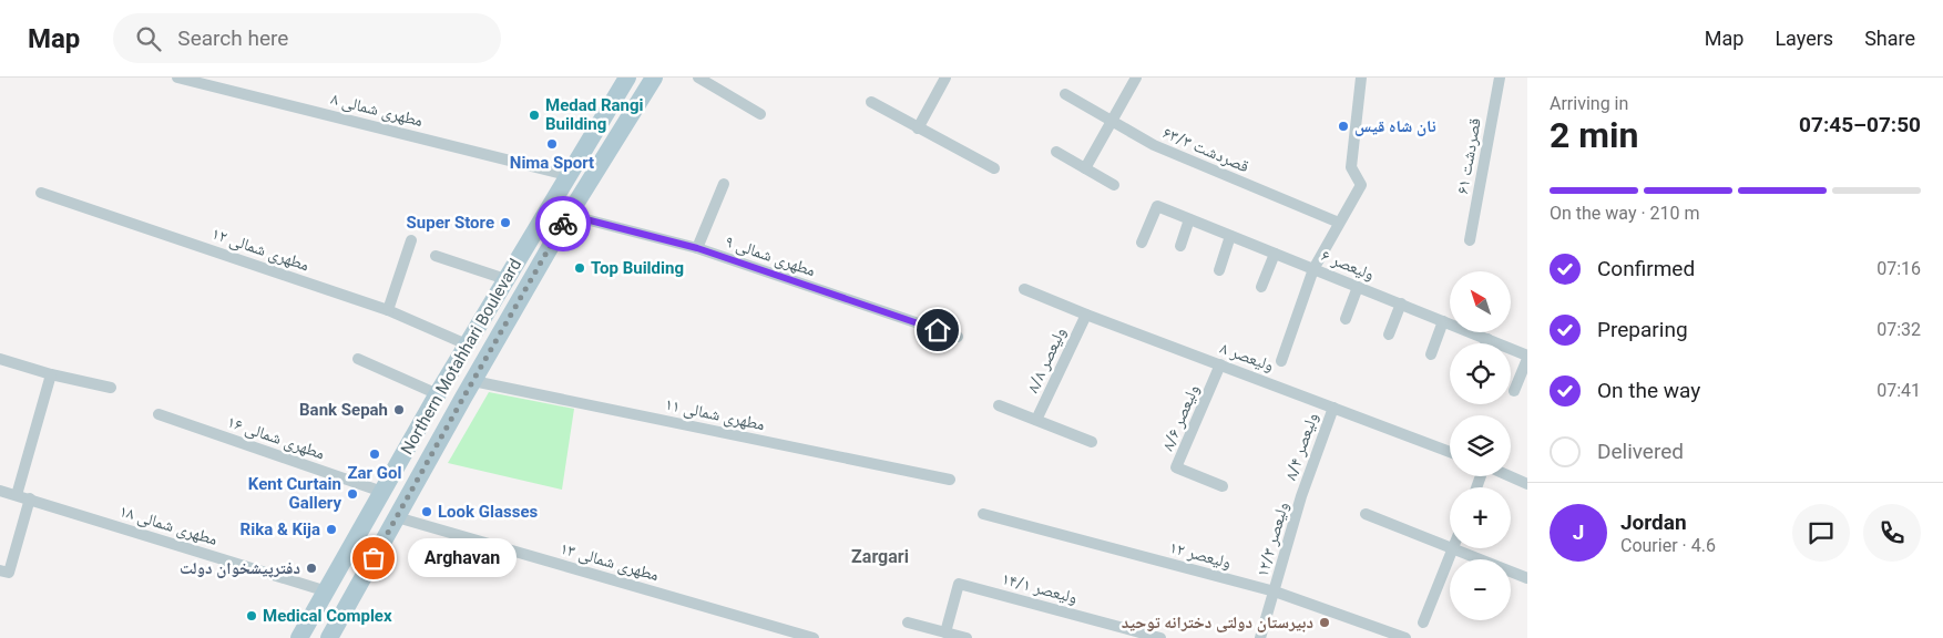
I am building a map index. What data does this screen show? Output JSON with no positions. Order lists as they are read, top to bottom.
{
  "streets": {
    "main road": ["Northern Motahhari Boulevard"],
    "street": [
      "۸ مطهری شمالی",
      "۶۳/۳ قصردشت",
      "۶۱ قصردشت",
      "۱۲ مطهری شمالی",
      "۹ مطهری شمالی",
      "۶ ولیعصر",
      "۸ ولیعصر",
      "۸/۸ ولیعصر",
      "۱۱ مطهری شمالی",
      "۸/۶ ولیعصر",
      "۱۶ مطهری شمالی",
      "۸/۴ ولیعصر",
      "۱۸ مطهری شمالی",
      "۱۲/۳ ولیعصر",
      "۱۲ ولیعصر",
      "۱۳ مطهری شمالی",
      "۱۴/۱ ولیعصر"
    ]
  },
  "crossings": [
    ["۸ مطهری شمالی", "Northern Motahhari Boulevard"],
    ["۱۲ مطهری شمالی", "Northern Motahhari Boulevard"],
    ["۹ مطهری شمالی", "Northern Motahhari Boulevard"],
    ["Northern Motahhari Boulevard", "۱۱ مطهری شمالی"],
    ["Northern Motahhari Boulevard", "۱۶ مطهری شمالی"],
    ["Northern Motahhari Boulevard", "۱۸ مطهری شمالی"],
    ["Northern Motahhari Boulevard", "۱۳ مطهری شمالی"],
    ["۸ ولیعصر", "۸/۸ ولیعصر"],
    ["۸ ولیعصر", "۸/۶ ولیعصر"],
    ["۸ ولیعصر", "۸/۴ ولیعصر"],
    ["۸/۴ ولیعصر", "۱۲/۳ ولیعصر"],
    ["۱۲/۳ ولیعصر", "۱۲ ولیعصر"]
  ],
  "districts": ["Zargari"],
  "places": [
    "Medad Rangi Building",
    "نان شاه قیس",
    "Nima Sport",
    "Super Store",
    "Top Building",
    "Bank Sepah",
    "Zar Gol",
    "Kent Curtain Gallery",
    "Look Glasses",
    "Rika & Kija",
    "Arghavan",
    "دفترپیشخوان دولت",
    "Medical Complex",
    "دبیرستان دولتی دخترانه توحید"
  ],
  "north": "top left",
  "page": {
    "header": "Map",
    "search": "Search here",
    "nav": ["Map", "Layers", "Share"],
    "heading": ["2 min", "Arriving in", "07:45–07:50"],
    "panel": ["Jordan", "Courier · 4.6"],
    "bar": "On the way · 210 m",
    "list": [
      ["Confirmed", "07:16"],
      ["Preparing", "07:32"],
      ["On the way", "07:41"],
      "Delivered"
    ],
    "map_buttons": ["+", "−"],
    "round": "J",
    "bubble": "Arghavan"
  }
}
